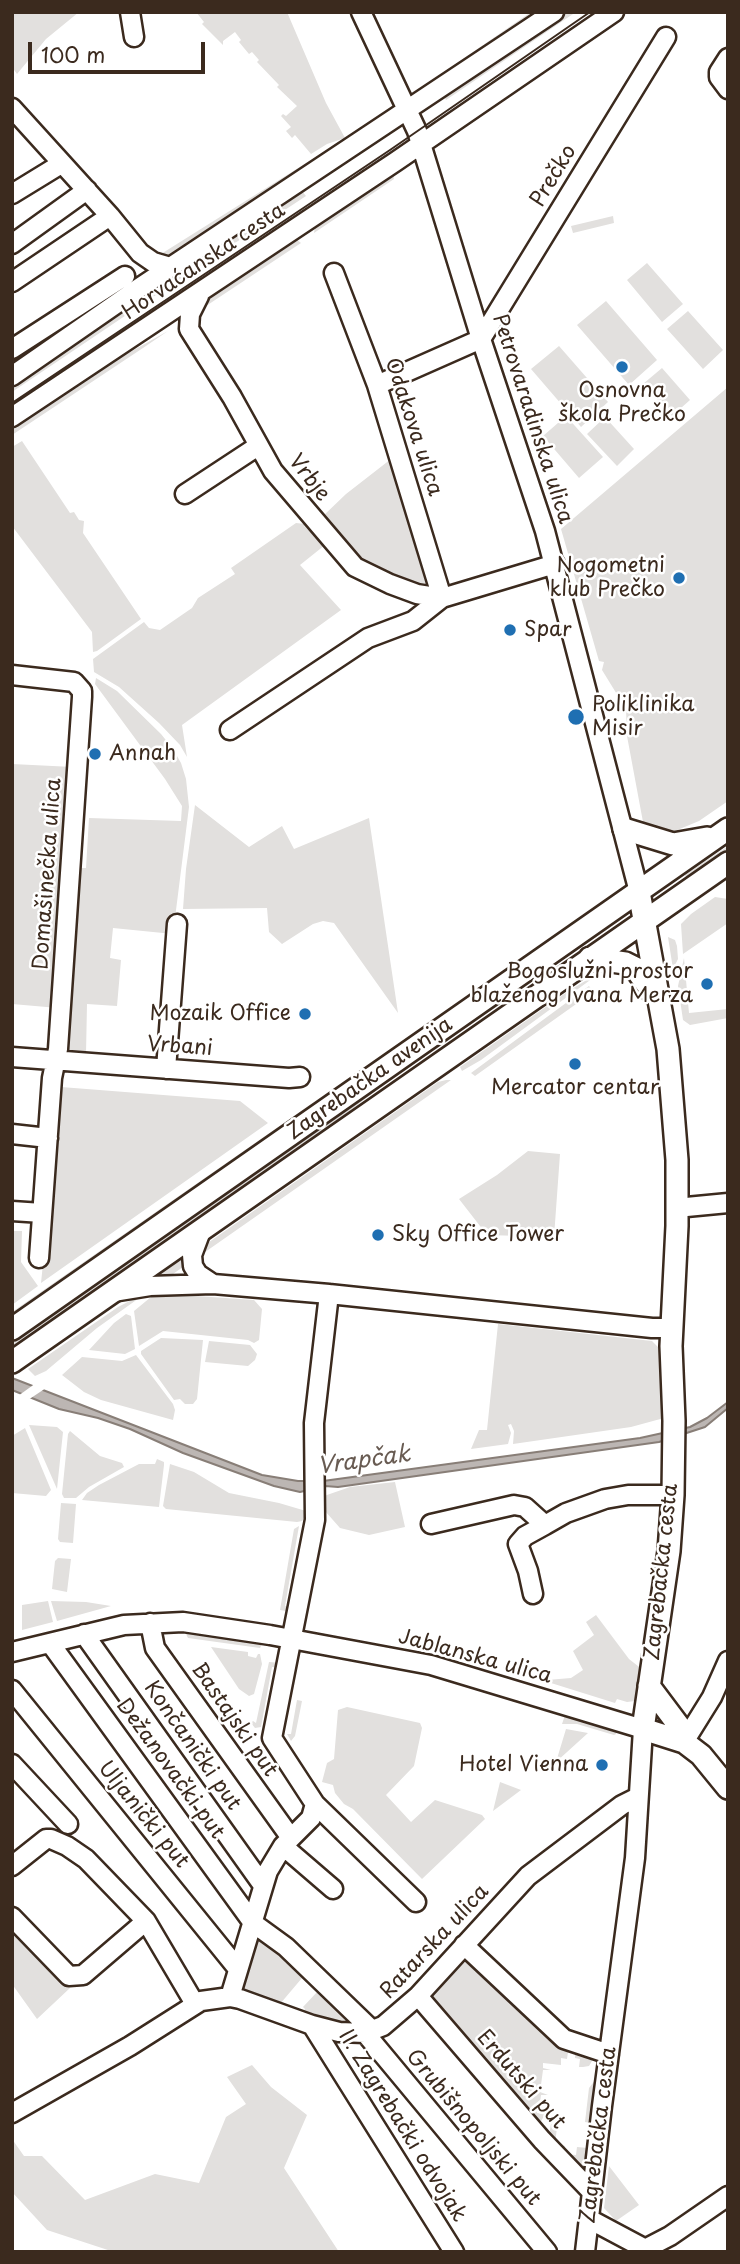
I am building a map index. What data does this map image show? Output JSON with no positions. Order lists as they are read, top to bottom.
{
  "streets": {
    "main road": ["Zagrebačka avenija", "Zagrebačka cesta"],
    "street": [
      "Prečko",
      "Horvaćanska cesta",
      "Petrovaradinska ulica",
      "Odakova ulica",
      "Vrbje",
      "Domašinečka ulica",
      "Vrbani",
      "Jablanska ulica",
      "Bastajski put",
      "Končanički put",
      "Dežanovački put",
      "Uljanički put",
      "Ratarska ulica",
      "Erdutski put",
      "II. Zagrebački odvojak",
      "Grubišnopoljski put"
    ]
  },
  "crossings": [
    ["Prečko", "Petrovaradinska ulica"],
    ["Horvaćanska cesta", "Petrovaradinska ulica"],
    ["Petrovaradinska ulica", "Vrbje"],
    ["Petrovaradinska ulica", "Zagrebačka avenija"],
    ["Petrovaradinska ulica", "Zagrebačka cesta"],
    ["Odakova ulica", "Vrbje"],
    ["Domašinečka ulica", "Vrbani"],
    ["Zagrebačka avenija", "Zagrebačka cesta"],
    ["Zagrebačka cesta", "Jablanska ulica"],
    ["Zagrebačka cesta", "Ratarska ulica"],
    ["Zagrebačka cesta", "Erdutski put"],
    ["Jablanska ulica", "Bastajski put"],
    ["Jablanska ulica", "Končanički put"],
    ["Jablanska ulica", "Dežanovački put"],
    ["Dežanovački put", "Grubišnopoljski put"],
    ["Ratarska ulica", "Erdutski put"],
    ["Ratarska ulica", "Grubišnopoljski put"]
  ],
  "water": ["Vrapčak"],
  "places": [
    "Osnovna škola Prečko",
    "Nogometni klub Prečko",
    "Spar",
    "Poliklinika Misir",
    "Annah",
    "Bogoslužni prostor blaženog Ivana Merza",
    "Mozaik Office",
    "Mercator centar",
    "Sky Office Tower",
    "Hotel Vienna"
  ],
  "scale_bar": "100 m"
}
